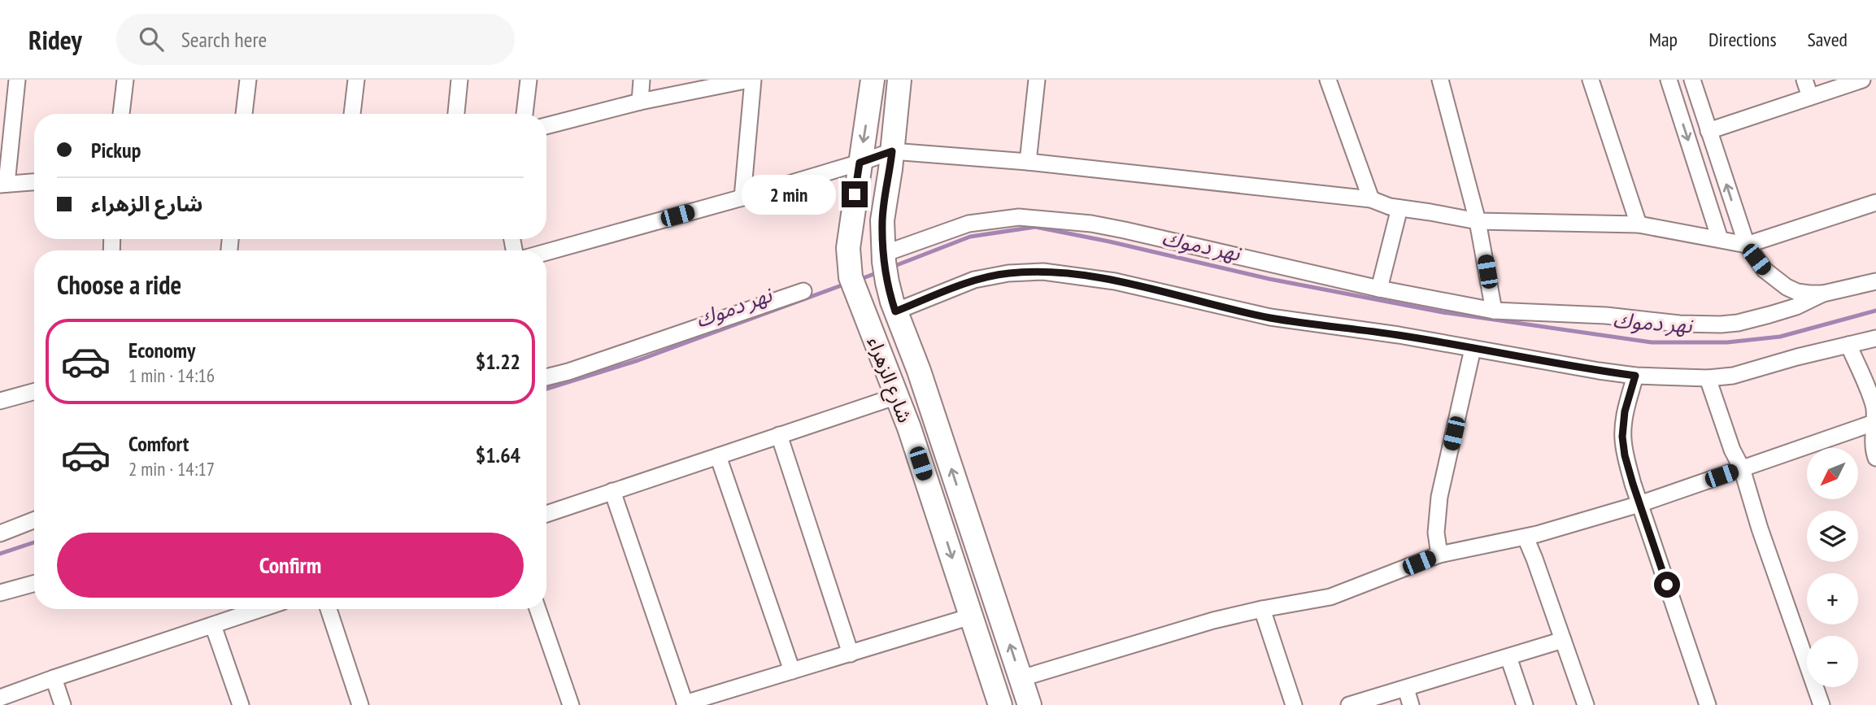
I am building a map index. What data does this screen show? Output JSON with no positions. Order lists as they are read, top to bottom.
{
  "streets": {
    "main road": ["شارع الزهراء"]
  },
  "water": ["نهر دموك"],
  "north": "bottom left",
  "page": {
    "header": "Ridey",
    "search": "Search here",
    "nav": ["Map", "Directions", "Saved"],
    "banner": ["Pickup", "شارع الزهراء"],
    "bubble": "2 min",
    "heading": "Choose a ride",
    "list": [
      {
        "name": "Economy",
        "note": "1 min · 14:16",
        "value": "$1.22"
      },
      {
        "name": "Comfort",
        "note": "2 min · 14:17",
        "value": "$1.64"
      }
    ],
    "map_buttons": ["+", "−"],
    "buttons": "Confirm"
  }
}
